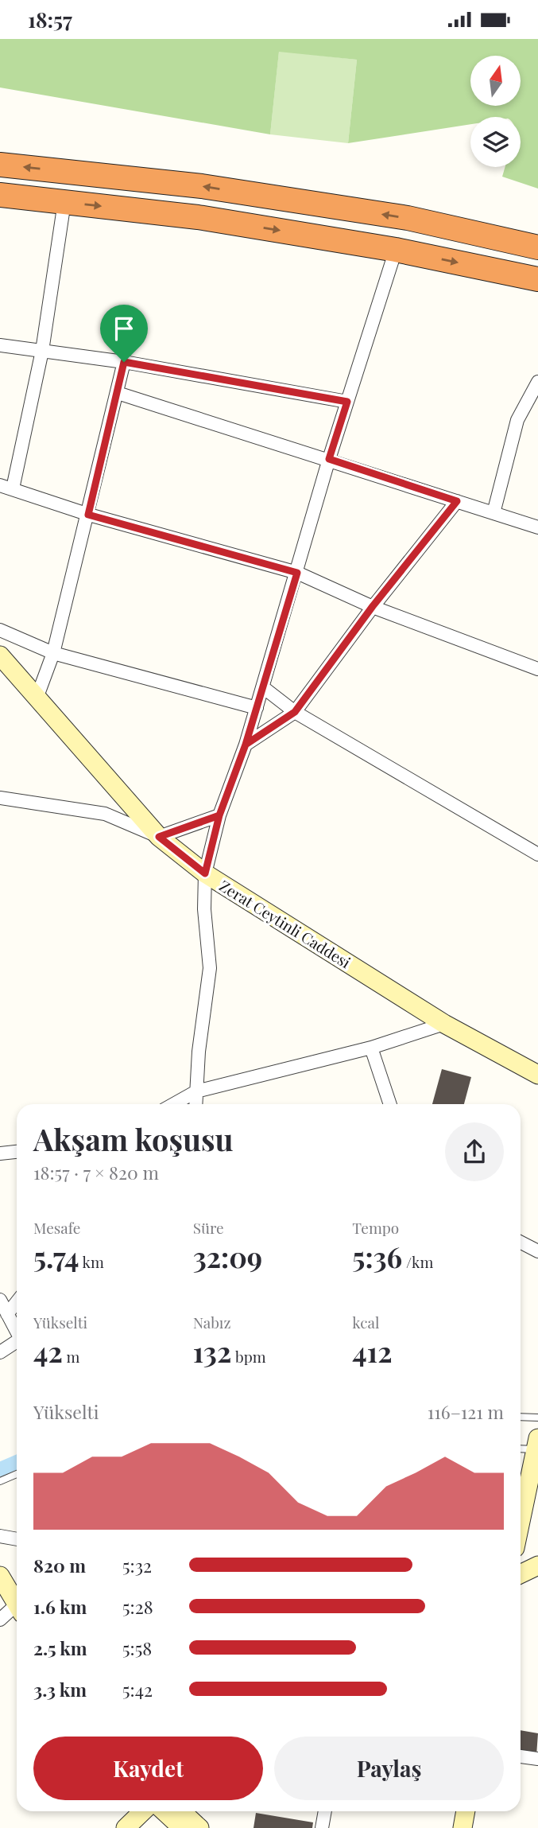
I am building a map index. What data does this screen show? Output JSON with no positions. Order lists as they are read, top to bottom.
{
  "streets": {
    "street": ["Zerat Ceytinli Caddesi"]
  },
  "north": "top",
  "page": {
    "status": "18:57",
    "heading": ["Akşam koşusu", "18:57 · 7 × 820 m"],
    "stats": [
      ["Mesafe", "5.74 km"],
      ["Süre", "32:09"],
      ["Tempo", "5:36 /km"],
      ["Yükselti", "42 m"],
      ["Nabız", "132 bpm"],
      ["kcal", "412"]
    ],
    "chart": ["Yükselti", "116–121 m"],
    "list": [
      {
        "name": "820 m",
        "note": "5:32"
      },
      {
        "name": "1.6 km",
        "note": "5:28"
      },
      {
        "name": "2.5 km",
        "note": "5:58"
      },
      {
        "name": "3.3 km",
        "note": "5:42"
      }
    ],
    "buttons": ["Kaydet", "Paylaş"]
  }
}
